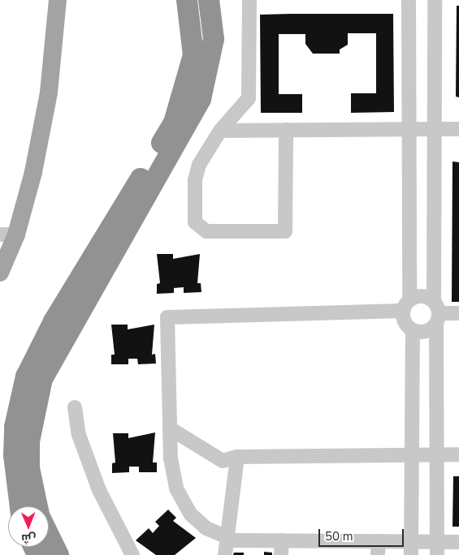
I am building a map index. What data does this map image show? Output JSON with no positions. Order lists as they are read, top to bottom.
{
  "scale_bar": "50 m",
  "north": "bottom"
}
